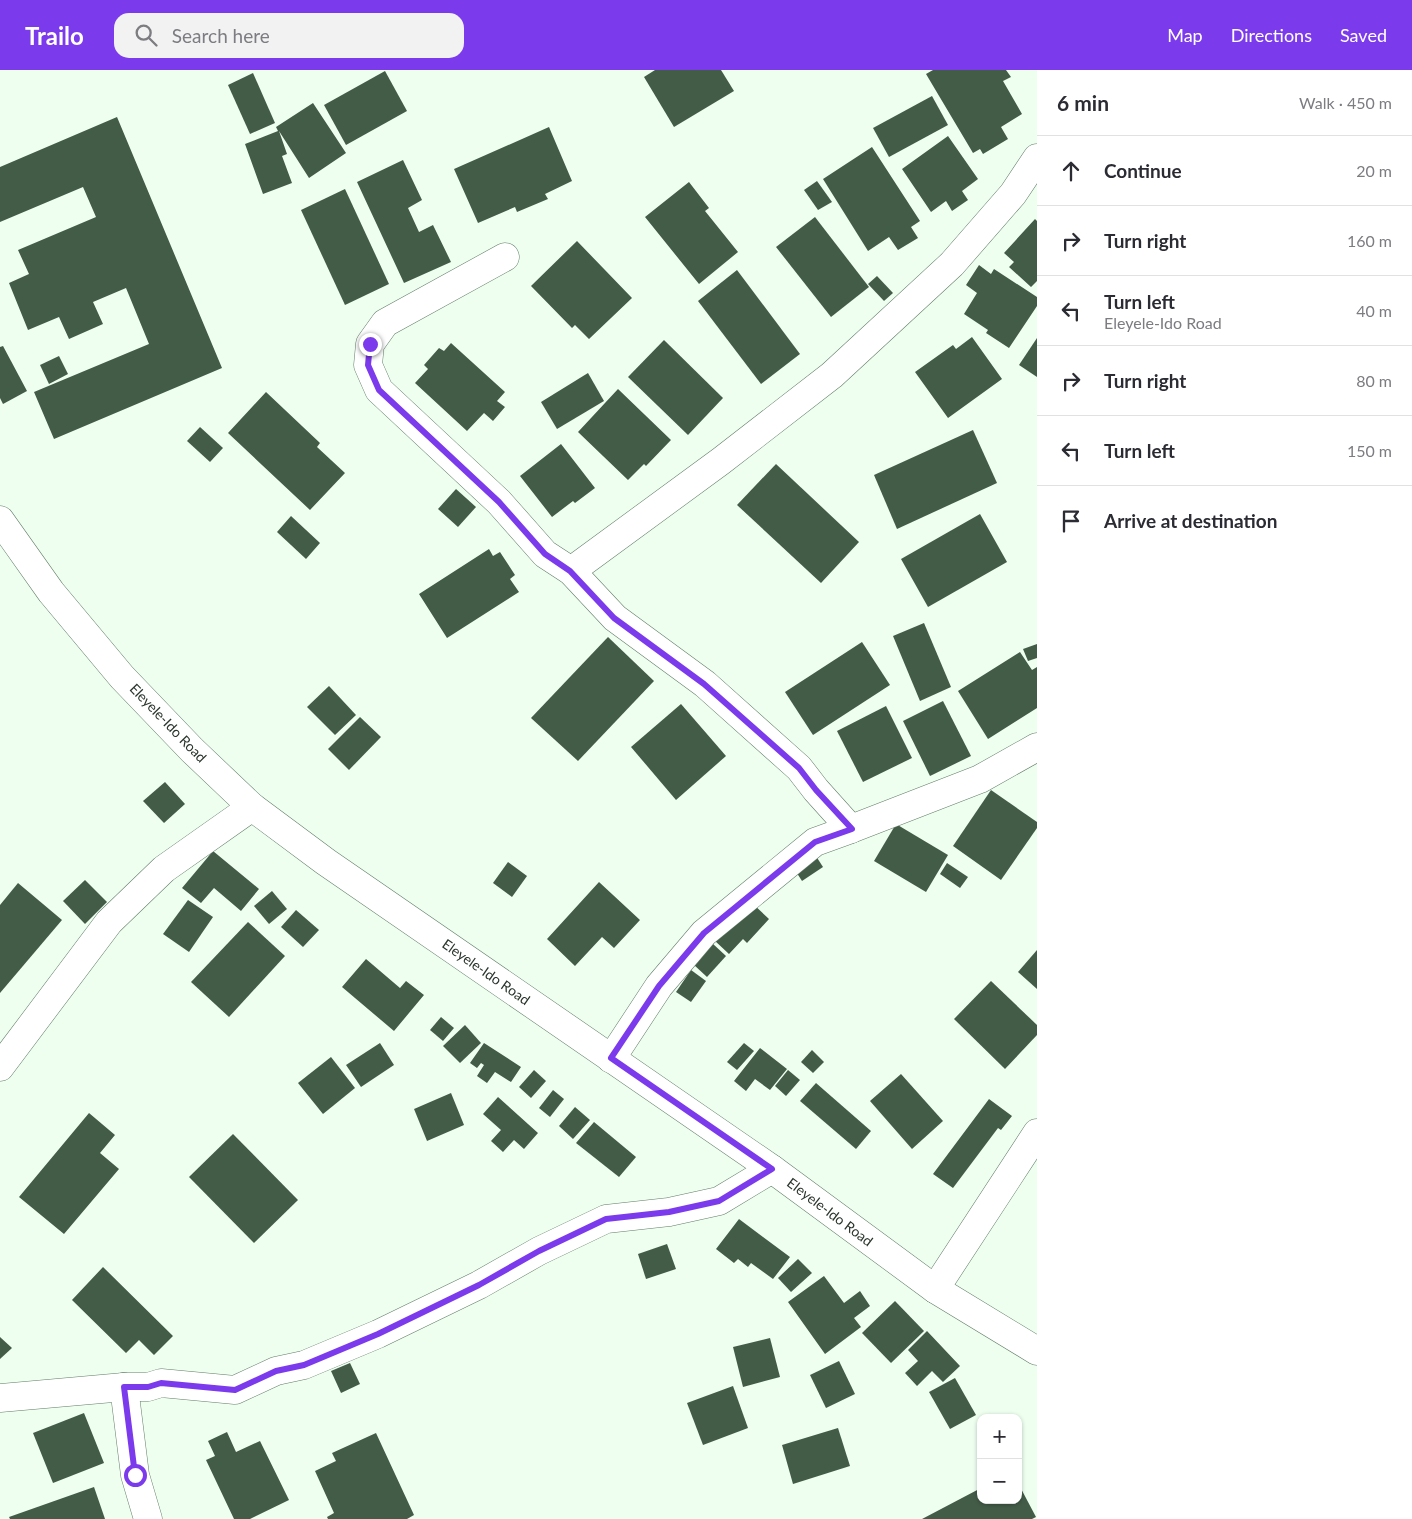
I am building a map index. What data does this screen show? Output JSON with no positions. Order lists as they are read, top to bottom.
{
  "streets": {
    "street": ["Eleyele-Ido Road"]
  },
  "page": {
    "header": "Trailo",
    "search": "Search here",
    "nav": ["Map", "Directions", "Saved"],
    "heading": ["6 min", "Walk · 450 m"],
    "list": [
      ["Continue", "20 m"],
      ["Turn right", "160 m"],
      ["Turn left", "Eleyele-Ido Road", "40 m"],
      ["Turn right", "80 m"],
      ["Turn left", "150 m"],
      "Arrive at destination"
    ],
    "map_buttons": ["+", "−"]
  }
}
